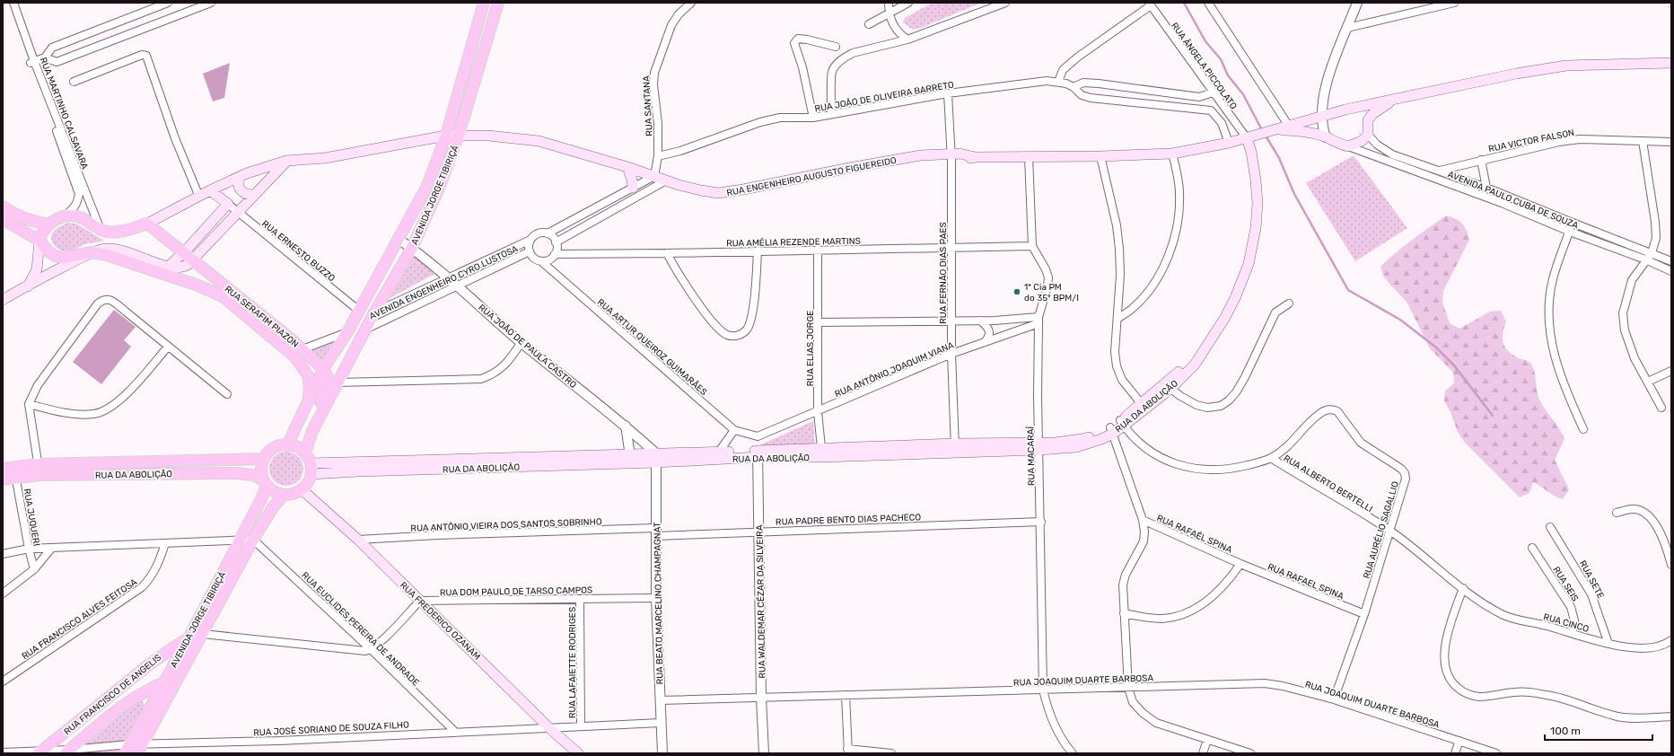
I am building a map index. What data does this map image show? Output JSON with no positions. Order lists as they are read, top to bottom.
{
  "streets": {
    "main road": [
      "RUA ENGENHEIRO AUGUSTO FIGUEREIDO",
      "AVENIDA JORGE TIBIRIÇÁ",
      "RUA SERAFIM PIAZON",
      "RUA DA ABOLIÇÃO",
      "RUA FREDERICO OZANAM",
      "RUA FRANCISCO DE ANGELIS"
    ],
    "street": [
      "RUA ÂNGELA PICCOLATO",
      "RUA JOÃO DE OLIVEIRA BARRETO",
      "RUA SANTANA",
      "RUA MARTINHO CALSAVARA",
      "RUA VICTOR FALSON",
      "AVENIDA PAULO CUBA DE SOUZA",
      "RUA AMÉLIA REZENDE MARTINS",
      "RUA ERNESTO BUZZO",
      "RUA FERNÃO DIAS PAES",
      "AVENIDA ENGENHEIRO CYRO LUSTOSA",
      "RUA JOÃO DE PAULA CASTRO",
      "RUA ARTUR QUEIROZ GUIMARÃES",
      "RUA ELIAS JORGE",
      "RUA ANTÔNIO JOAQUIM VIANA",
      "RUA MACARAÍ",
      "RUA ALBERTO BERTELLI",
      "RUA JUQUERI",
      "RUA PADRE BENTO DIAS PACHECO",
      "RUA ANTÔNIO VIEIRA DOS SANTOS SOBRINHO",
      "RUA AURÉLIO SAGALLIO",
      "RUA RAFAÉL SPINA",
      "RUA SETE",
      "RUA RAFAEL SPINA",
      "RUA SEIS",
      "RUA DOM PAULO DE TARSO CAMPOS",
      "RUA WALDEMAR CÉZAR DA SILVEIRA",
      "RUA BEATO MARCELINO CHAMPAGNAT",
      "RUA FRANCISCO ALVES FEITOSA",
      "RUA CINCO",
      "RUA EUCLIDES PEREIRA DE ANDRADE",
      "RUA LAFAIETTE RODRIGES",
      "RUA JOAQUIM DUARTE BARBOSA",
      "RUA JOSÉ SORIANO DE SOUZA FILHO"
    ]
  },
  "crossings": [
    ["RUA ÂNGELA PICCOLATO", "RUA JOÃO DE OLIVEIRA BARRETO"],
    ["RUA ÂNGELA PICCOLATO", "RUA ENGENHEIRO AUGUSTO FIGUEREIDO"],
    ["RUA ÂNGELA PICCOLATO", "RUA DA ABOLIÇÃO"],
    ["RUA JOÃO DE OLIVEIRA BARRETO", "RUA SANTANA"],
    ["RUA JOÃO DE OLIVEIRA BARRETO", "RUA FERNÃO DIAS PAES"],
    ["RUA SANTANA", "RUA ENGENHEIRO AUGUSTO FIGUEREIDO"],
    ["RUA VICTOR FALSON", "AVENIDA PAULO CUBA DE SOUZA"],
    ["RUA ENGENHEIRO AUGUSTO FIGUEREIDO", "AVENIDA JORGE TIBIRIÇÁ"],
    ["RUA ENGENHEIRO AUGUSTO FIGUEREIDO", "AVENIDA PAULO CUBA DE SOUZA"],
    ["RUA ENGENHEIRO AUGUSTO FIGUEREIDO", "RUA FERNÃO DIAS PAES"],
    ["RUA ENGENHEIRO AUGUSTO FIGUEREIDO", "RUA SERAFIM PIAZON"],
    ["RUA ENGENHEIRO AUGUSTO FIGUEREIDO", "RUA DA ABOLIÇÃO"],
    ["RUA ENGENHEIRO AUGUSTO FIGUEREIDO", "RUA MACARAÍ"],
    ["AVENIDA JORGE TIBIRIÇÁ", "RUA ERNESTO BUZZO"],
    ["AVENIDA JORGE TIBIRIÇÁ", "AVENIDA ENGENHEIRO CYRO LUSTOSA"],
    ["AVENIDA JORGE TIBIRIÇÁ", "RUA SERAFIM PIAZON"],
    ["AVENIDA JORGE TIBIRIÇÁ", "RUA JOÃO DE PAULA CASTRO"],
    ["AVENIDA JORGE TIBIRIÇÁ", "RUA DA ABOLIÇÃO"],
    ["AVENIDA JORGE TIBIRIÇÁ", "RUA FREDERICO OZANAM"],
    ["AVENIDA JORGE TIBIRIÇÁ", "RUA EUCLIDES PEREIRA DE ANDRADE"],
    ["AVENIDA JORGE TIBIRIÇÁ", "RUA FRANCISCO DE ANGELIS"],
    ["AVENIDA JORGE TIBIRIÇÁ", "RUA JOSÉ SORIANO DE SOUZA FILHO"],
    ["RUA AMÉLIA REZENDE MARTINS", "RUA FERNÃO DIAS PAES"],
    ["RUA AMÉLIA REZENDE MARTINS", "AVENIDA ENGENHEIRO CYRO LUSTOSA"],
    ["RUA AMÉLIA REZENDE MARTINS", "RUA ARTUR QUEIROZ GUIMARÃES"],
    ["RUA AMÉLIA REZENDE MARTINS", "RUA ELIAS JORGE"],
    ["RUA AMÉLIA REZENDE MARTINS", "RUA MACARAÍ"],
    ["RUA FERNÃO DIAS PAES", "RUA ANTÔNIO JOAQUIM VIANA"],
    ["RUA FERNÃO DIAS PAES", "RUA DA ABOLIÇÃO"],
    ["AVENIDA ENGENHEIRO CYRO LUSTOSA", "RUA JOÃO DE PAULA CASTRO"],
    ["AVENIDA ENGENHEIRO CYRO LUSTOSA", "RUA ARTUR QUEIROZ GUIMARÃES"],
    ["RUA JOÃO DE PAULA CASTRO", "RUA DA ABOLIÇÃO"],
    ["RUA JOÃO DE PAULA CASTRO", "RUA BEATO MARCELINO CHAMPAGNAT"],
    ["RUA ARTUR QUEIROZ GUIMARÃES", "RUA ANTÔNIO JOAQUIM VIANA"],
    ["RUA ELIAS JORGE", "RUA ANTÔNIO JOAQUIM VIANA"],
    ["RUA ELIAS JORGE", "RUA DA ABOLIÇÃO"],
    ["RUA ANTÔNIO JOAQUIM VIANA", "RUA MACARAÍ"],
    ["RUA DA ABOLIÇÃO", "RUA MACARAÍ"],
    ["RUA DA ABOLIÇÃO", "RUA JUQUERI"],
    ["RUA DA ABOLIÇÃO", "RUA AURÉLIO SAGALLIO"],
    ["RUA DA ABOLIÇÃO", "RUA WALDEMAR CÉZAR DA SILVEIRA"],
    ["RUA DA ABOLIÇÃO", "RUA BEATO MARCELINO CHAMPAGNAT"],
    ["RUA DA ABOLIÇÃO", "RUA FREDERICO OZANAM"],
    ["RUA MACARAÍ", "RUA PADRE BENTO DIAS PACHECO"],
    ["RUA MACARAÍ", "RUA JOAQUIM DUARTE BARBOSA"],
    ["RUA ALBERTO BERTELLI", "RUA AURÉLIO SAGALLIO"],
    ["RUA ALBERTO BERTELLI", "RUA CINCO"],
    ["RUA PADRE BENTO DIAS PACHECO", "RUA ANTÔNIO VIEIRA DOS SANTOS SOBRINHO"],
    ["RUA PADRE BENTO DIAS PACHECO", "RUA WALDEMAR CÉZAR DA SILVEIRA"],
    ["RUA PADRE BENTO DIAS PACHECO", "RUA BEATO MARCELINO CHAMPAGNAT"],
    ["RUA ANTÔNIO VIEIRA DOS SANTOS SOBRINHO", "RUA BEATO MARCELINO CHAMPAGNAT"],
    ["RUA ANTÔNIO VIEIRA DOS SANTOS SOBRINHO", "RUA FREDERICO OZANAM"],
    ["RUA AURÉLIO SAGALLIO", "RUA RAFAEL SPINA"],
    ["RUA AURÉLIO SAGALLIO", "RUA JOAQUIM DUARTE BARBOSA"],
    ["RUA RAFAÉL SPINA", "RUA RAFAEL SPINA"],
    ["RUA SETE", "RUA CINCO"],
    ["RUA SEIS", "RUA CINCO"],
    ["RUA DOM PAULO DE TARSO CAMPOS", "RUA BEATO MARCELINO CHAMPAGNAT"],
    ["RUA DOM PAULO DE TARSO CAMPOS", "RUA FREDERICO OZANAM"],
    ["RUA DOM PAULO DE TARSO CAMPOS", "RUA LAFAIETTE RODRIGES"],
    ["RUA WALDEMAR CÉZAR DA SILVEIRA", "RUA JOAQUIM DUARTE BARBOSA"],
    ["RUA BEATO MARCELINO CHAMPAGNAT", "RUA JOAQUIM DUARTE BARBOSA"],
    ["RUA BEATO MARCELINO CHAMPAGNAT", "RUA JOSÉ SORIANO DE SOUZA FILHO"],
    ["RUA FREDERICO OZANAM", "RUA JOSÉ SORIANO DE SOUZA FILHO"],
    ["RUA EUCLIDES PEREIRA DE ANDRADE", "RUA JOSÉ SORIANO DE SOUZA FILHO"],
    ["RUA LAFAIETTE RODRIGES", "RUA JOSÉ SORIANO DE SOUZA FILHO"],
    ["RUA FRANCISCO DE ANGELIS", "RUA JOSÉ SORIANO DE SOUZA FILHO"]
  ],
  "places": ["1ª Cia PM do 35º BPM/I"],
  "scale_bar": "100 m"
}
